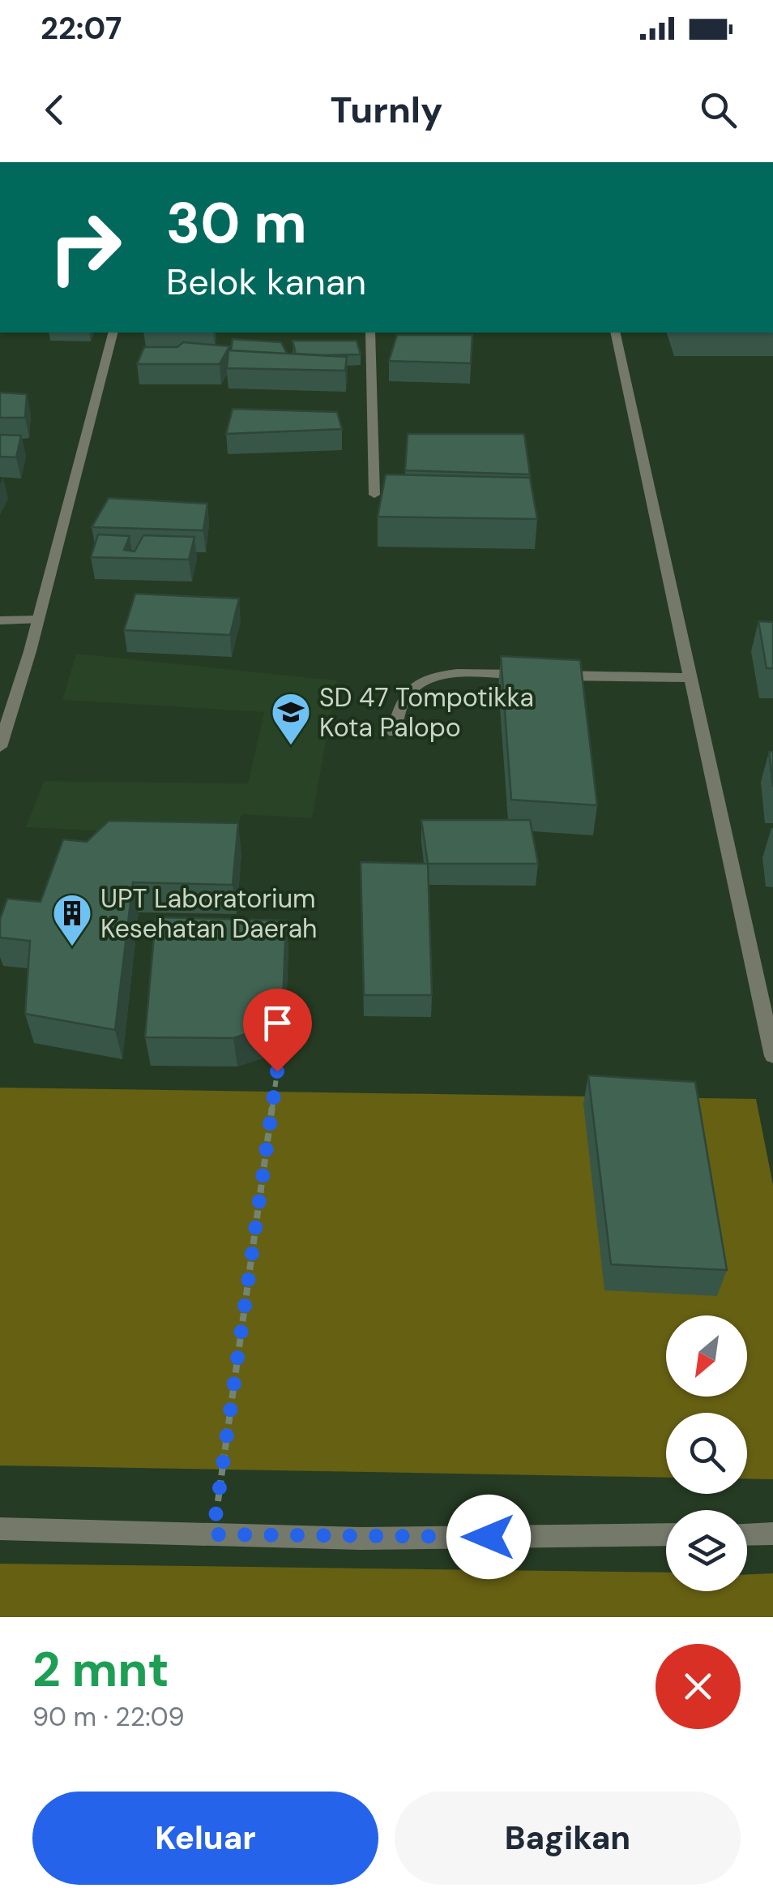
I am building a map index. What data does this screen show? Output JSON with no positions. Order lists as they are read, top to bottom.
{
  "places": {
    "school or university": ["SD 47 Tompotikka Kota Palopo"],
    "building": ["UPT Laboratorium Kesehatan Daerah"]
  },
  "north": "bottom left",
  "page": {
    "status": "22:07",
    "header": "Turnly",
    "turn": ["30 m", "Belok kanan"],
    "heading": ["2 mnt", "90 m · 22:09"],
    "buttons": ["Keluar", "Bagikan"]
  }
}
